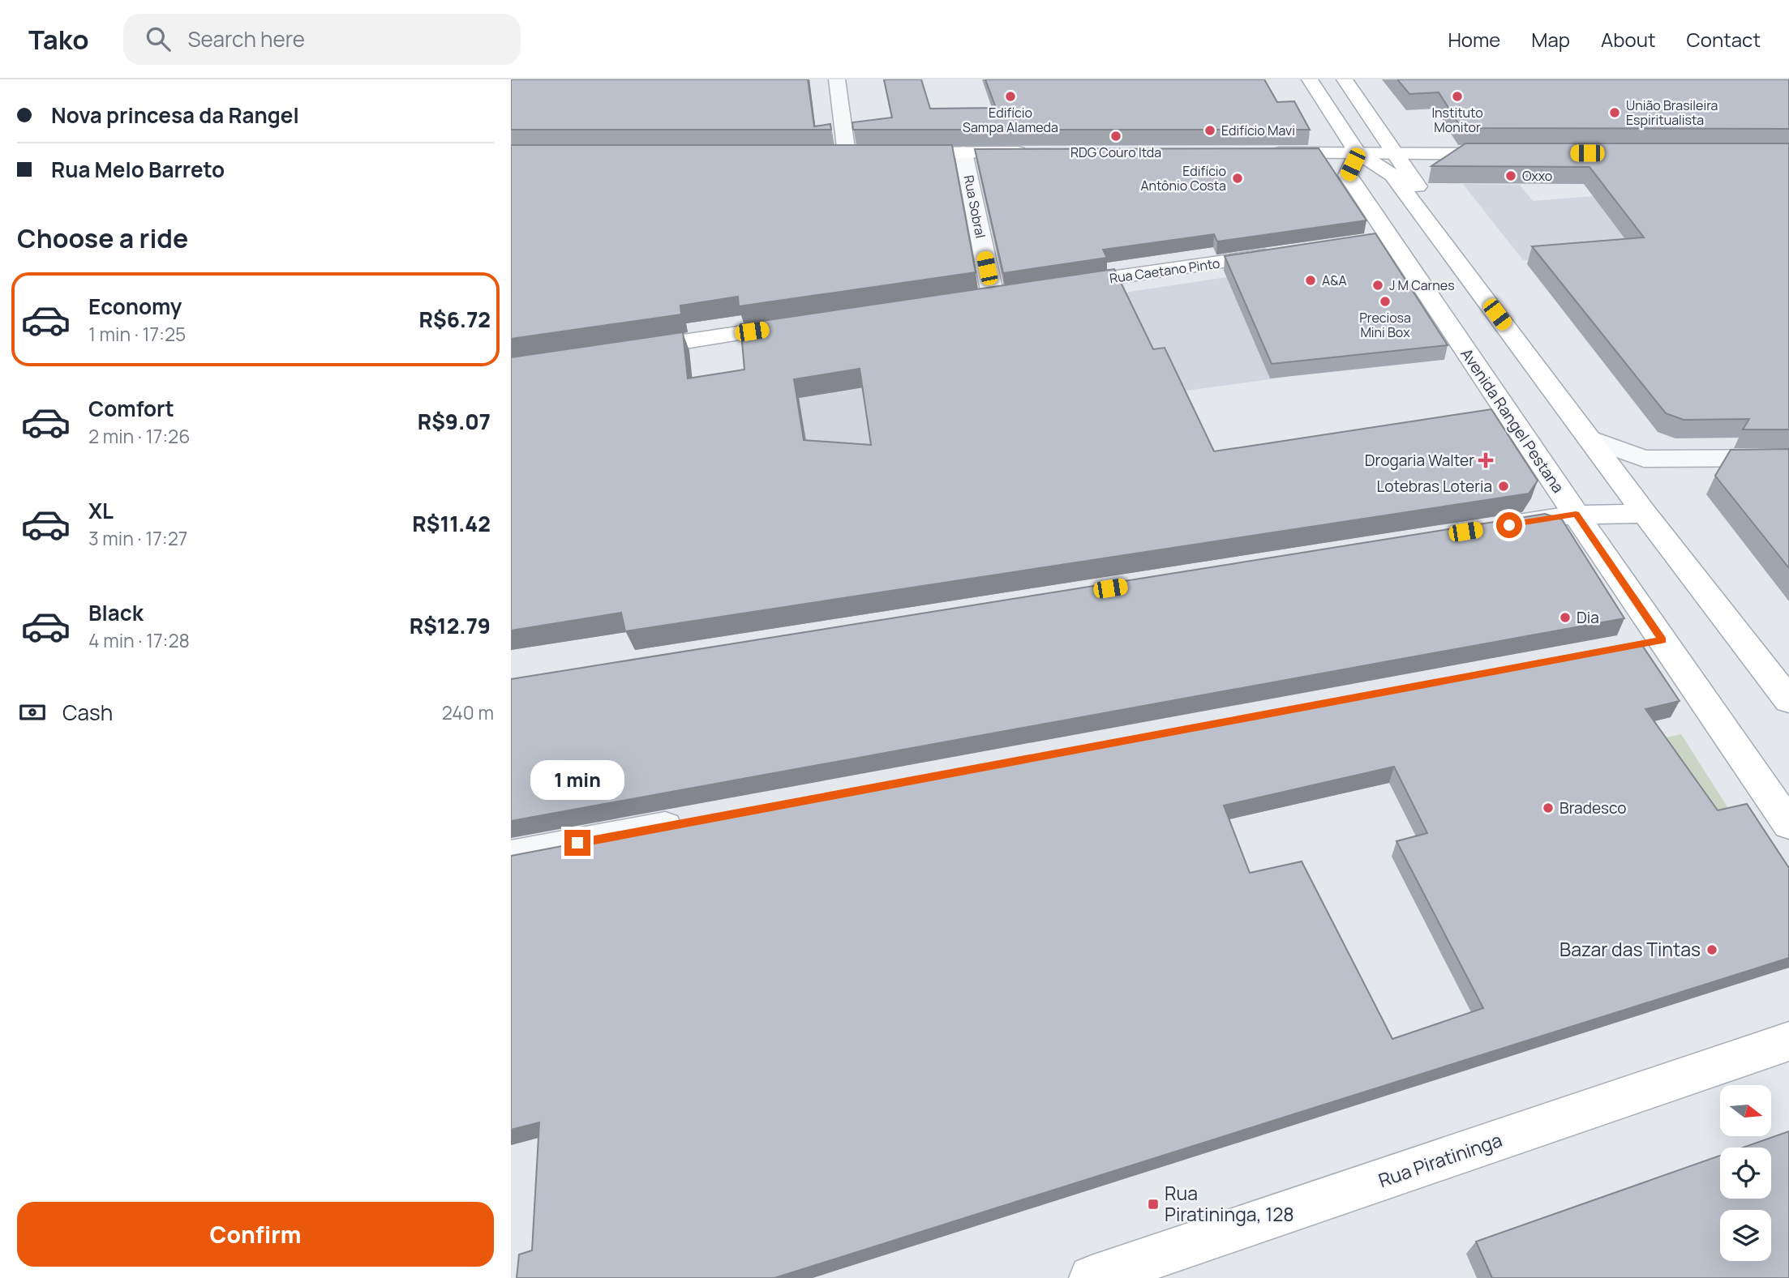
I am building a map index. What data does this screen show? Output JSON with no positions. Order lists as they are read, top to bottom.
{
  "streets": {
    "main road": ["Rua Caetano Pinto", "Avenida Rangel Pestana", "Rua Piratininga"],
    "street": ["Rua Sobral"]
  },
  "places": {
    "other": [
      "Edifício Sampa Alameda",
      "Instituto Monitor",
      "União Brasileira Espiritualista",
      "Edifício Mavi",
      "RDG Couro ltda",
      "Oxxo",
      "Edifício Antônio Costa",
      "A&A",
      "J M Carnes",
      "Preciosa Mini Box",
      "Lotebras Loteria",
      "Dia",
      "Bradesco",
      "Bazar das Tintas"
    ],
    "health": ["Drogaria Walter"],
    "transit": ["Rua Piratininga, 128"]
  },
  "north": "right",
  "page": {
    "header": "Tako",
    "search": "Search here",
    "nav": [
      "Home",
      "Map",
      "About",
      "Contact"
    ],
    "banner": ["Nova princesa da Rangel", "Rua Melo Barreto"],
    "heading": "Choose a ride",
    "list": [
      {
        "name": "Economy",
        "note": "1 min · 17:25",
        "value": "R$6.72"
      },
      {
        "name": "Comfort",
        "note": "2 min · 17:26",
        "value": "R$9.07"
      },
      {
        "name": "XL",
        "note": "3 min · 17:27",
        "value": "R$11.42"
      },
      {
        "name": "Black",
        "note": "4 min · 17:28",
        "value": "R$12.79"
      }
    ],
    "pay": ["Cash", "240 m"],
    "bubble": "1 min",
    "buttons": "Confirm"
  }
}
